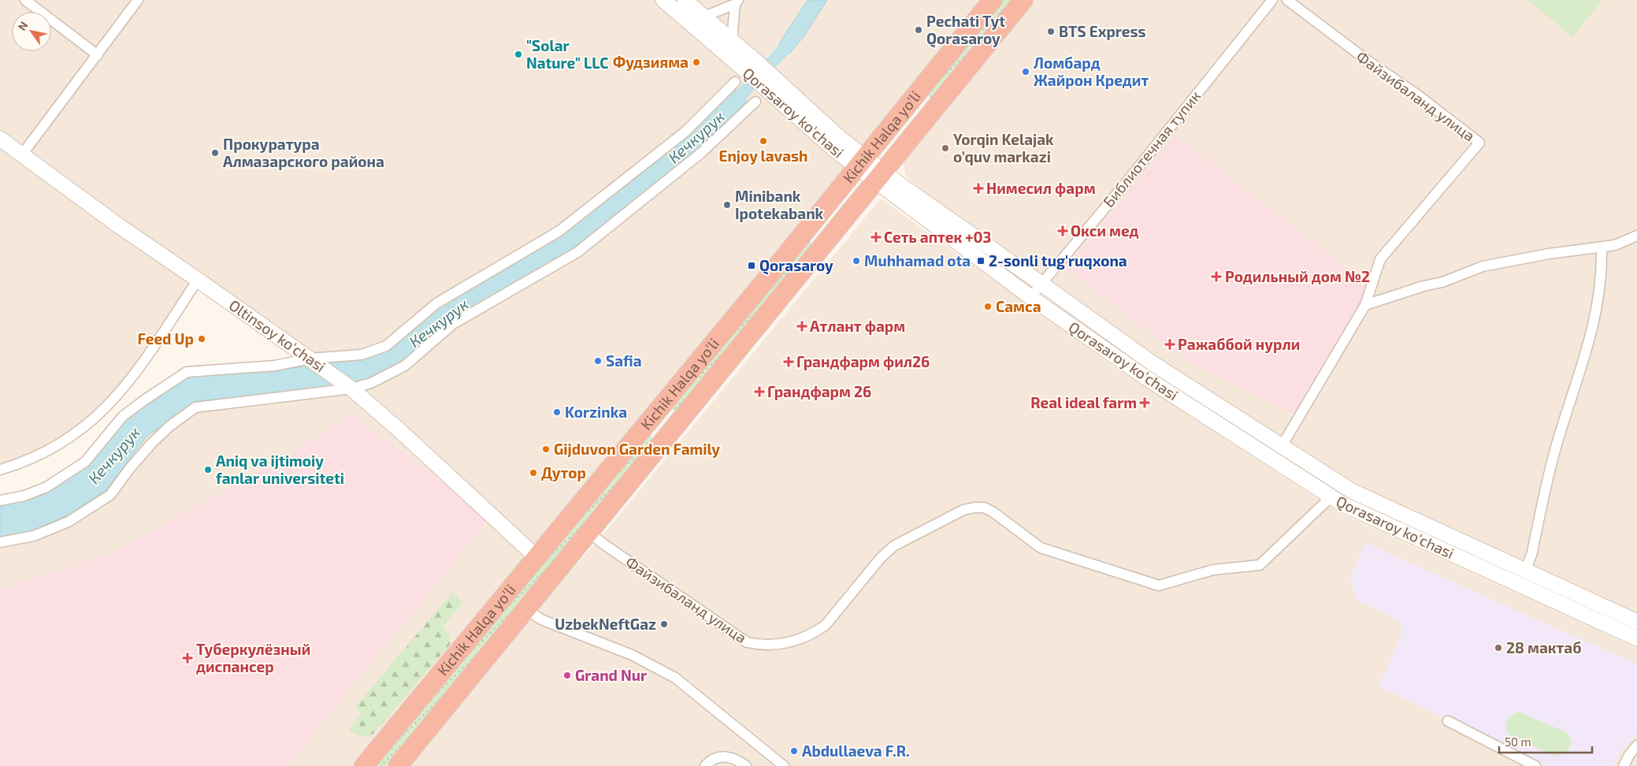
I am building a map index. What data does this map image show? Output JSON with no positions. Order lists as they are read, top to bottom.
{
  "streets": {
    "highway": ["Kichik Halqa yo'li"],
    "main road": ["Qorasaroy ko'chasi", "Oltinsoy ko'chasi"],
    "street": ["Файзибаланд улица", "Библиотечная тупик"]
  },
  "crossings": [
    ["Файзибаланд улица", "Qorasaroy ko'chasi"],
    ["Файзибаланд улица", "Kichik Halqa yo'li"],
    ["Qorasaroy ko'chasi", "Kichik Halqa yo'li"],
    ["Qorasaroy ko'chasi", "Библиотечная тупик"],
    ["Kichik Halqa yo'li", "Oltinsoy ko'chasi"]
  ],
  "water": ["Кечкурук"],
  "places": {
    "other": [
      "Pechati Tyt Qorasaroy",
      "BTS Express",
      "\"Solar Nature\" LLC",
      "Фудзияма",
      "Ломбард Жайрон Кредит",
      "Enjoy lavash",
      "Yorqin Kelajak o’quv markazi",
      "Прокуратура Алмазарского района",
      "Minibank Ipotekabank",
      "Muhhamad ota",
      "Самса",
      "Feed Up",
      "Safia",
      "Korzinka",
      "Gijduvon Garden Family",
      "Aniq va ijtimoiy fanlar universiteti",
      "Дутор",
      "UzbekNeftGaz",
      "28 мактаб",
      "Grand Nur",
      "Abdullaeva F.R."
    ],
    "health": [
      "Нимесил фарм",
      "Окси мед",
      "Сеть аптек +03",
      "Родильный дом №2",
      "Атлант фарм",
      "Ражаббой нурли",
      "Грандфарм фил26",
      "Грандфарм 26",
      "Real ideal farm",
      "Туберкулёзный диспансер"
    ],
    "transit": ["2-sonli tug'ruqxona", "Qorasaroy"]
  },
  "scale_bar": "50 m",
  "north": "top left"
}
